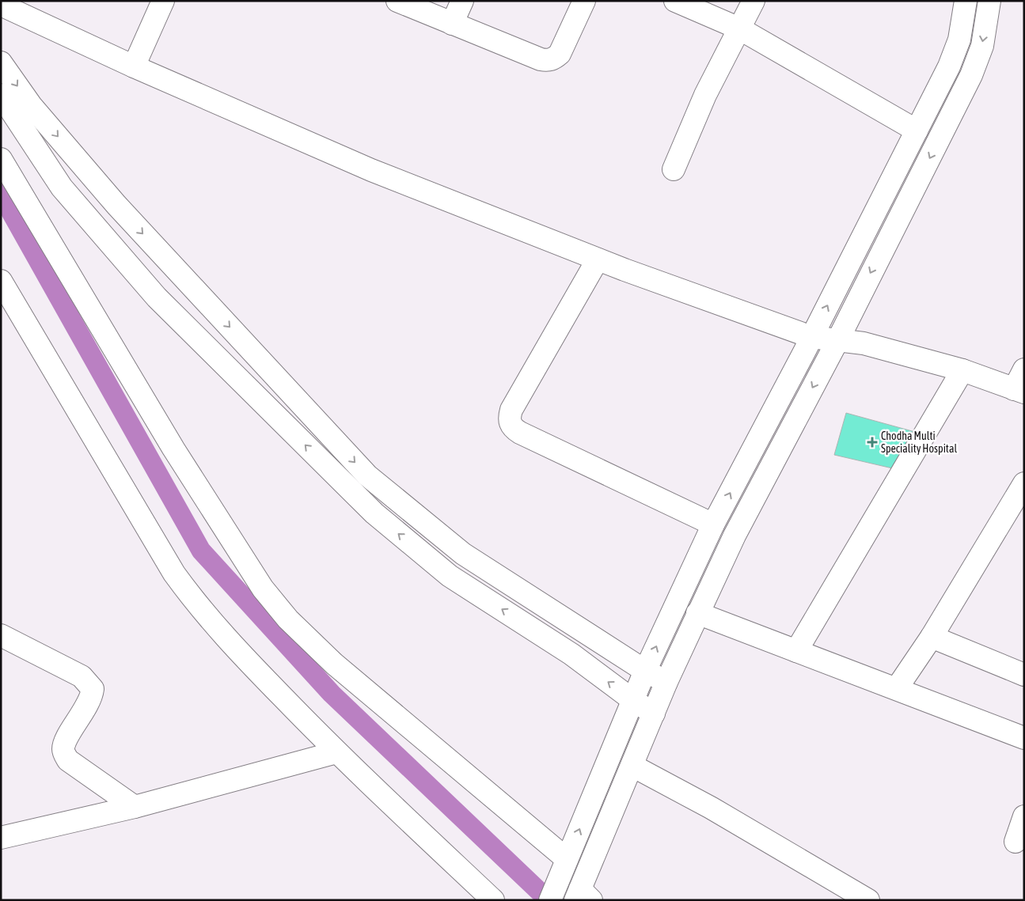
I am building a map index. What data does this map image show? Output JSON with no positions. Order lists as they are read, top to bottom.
{
  "places": {
    "health": ["Chodha Multi Speciality Hospital"]
  }
}
